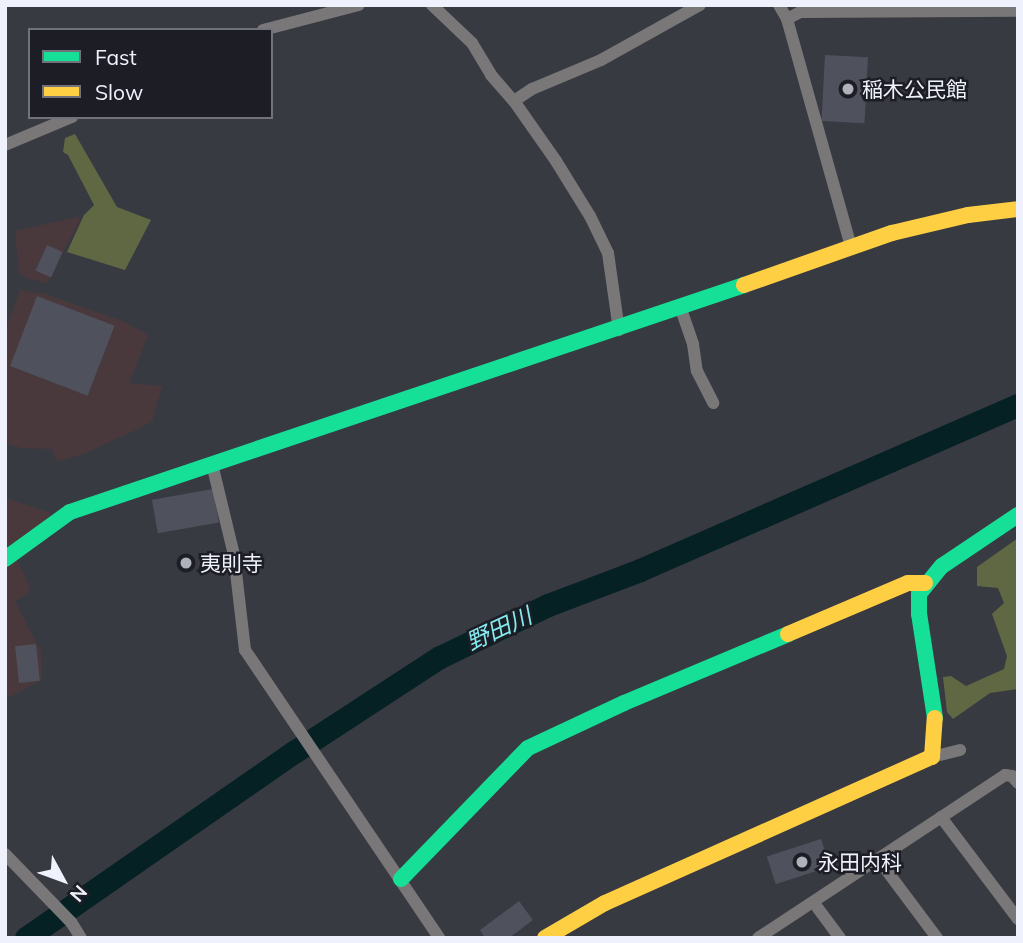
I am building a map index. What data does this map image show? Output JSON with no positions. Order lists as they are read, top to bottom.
{
  "water": ["野田川"],
  "places": ["稲木公民館", "夷則寺", "永田内科"],
  "legend": ["Fast", "Slow"],
  "north": "bottom right"
}
